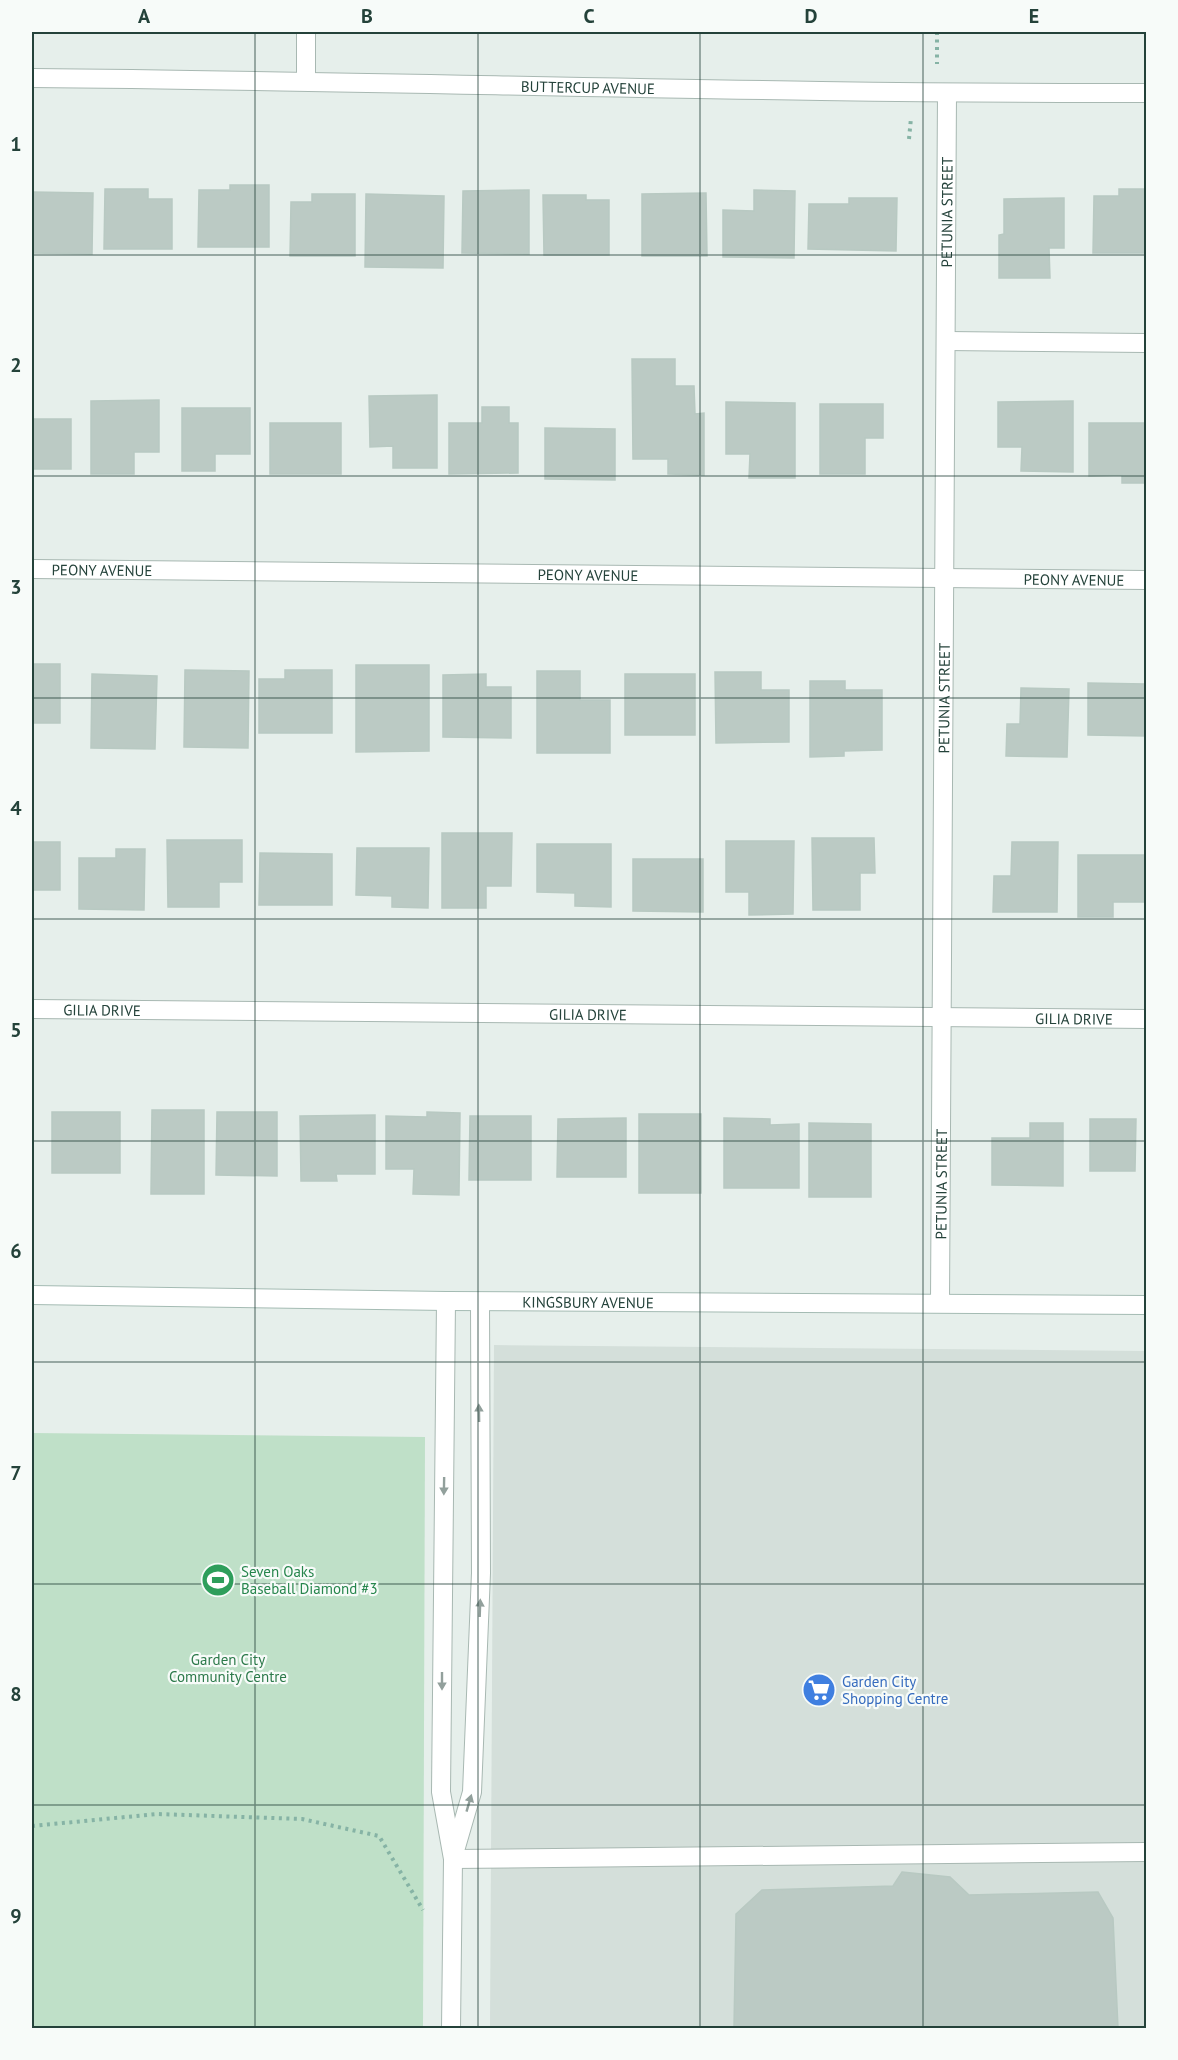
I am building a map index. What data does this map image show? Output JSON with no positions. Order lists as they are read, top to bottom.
{
  "streets": {
    "street": [
      "BUTTERCUP AVENUE",
      "PETUNIA STREET",
      "PEONY AVENUE",
      "GILIA DRIVE",
      "KINGSBURY AVENUE"
    ]
  },
  "crossings": [
    ["BUTTERCUP AVENUE", "PETUNIA STREET"],
    ["PETUNIA STREET", "PEONY AVENUE"],
    ["PETUNIA STREET", "GILIA DRIVE"],
    ["PETUNIA STREET", "KINGSBURY AVENUE"]
  ],
  "parks": ["Garden City Community Centre"],
  "places": {
    "sports": ["Seven Oaks Baseball Diamond #3"],
    "supermarket": ["Garden City Shopping Centre"]
  },
  "grid": {
    "columns": [
      "A",
      "B",
      "C",
      "D",
      "E"
    ],
    "rows": [
      "1",
      "2",
      "3",
      "4",
      "5",
      "6",
      "7",
      "8",
      "9"
    ]
  }
}
